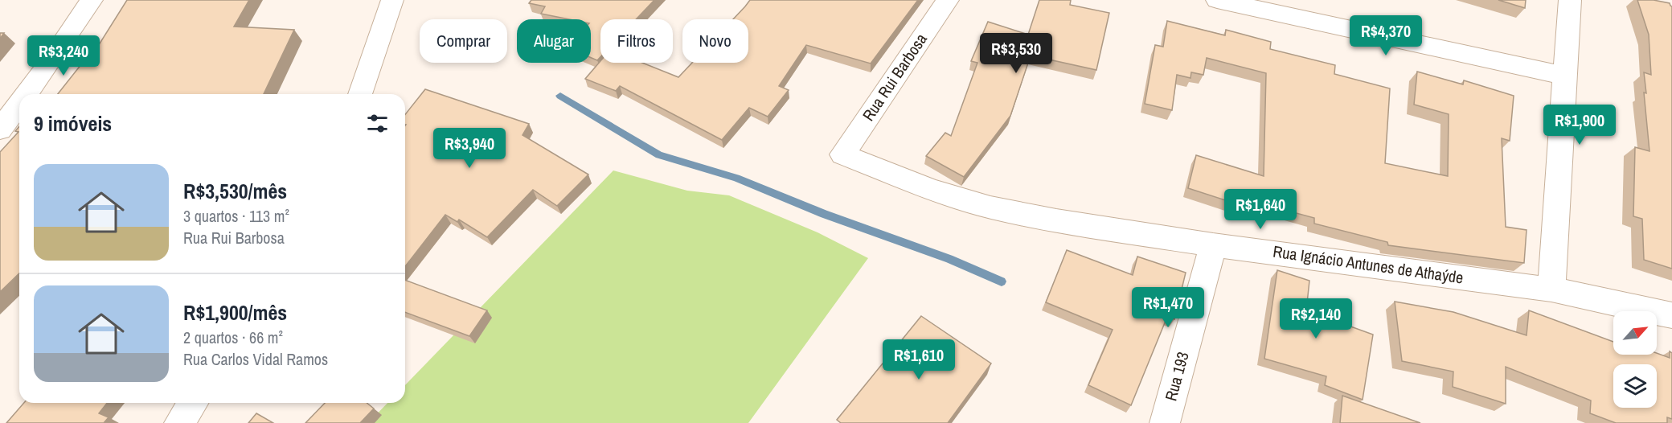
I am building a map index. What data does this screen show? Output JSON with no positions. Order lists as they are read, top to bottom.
{
  "streets": {
    "street": ["Rua Rui Barbosa", "Rua Ignácio Antunes de Athaýde", "Rua 193"]
  },
  "crossings": [
    ["Rua Rui Barbosa", "Rua Ignácio Antunes de Athaýde"],
    ["Rua Ignácio Antunes de Athaýde", "Rua 193"]
  ],
  "north": "top right",
  "page": {
    "price": [
      "R$4,370",
      "R$3,530",
      "R$3,240",
      "R$1,900",
      "R$3,940",
      "R$1,640",
      "R$1,470",
      "R$2,140",
      "R$1,610"
    ],
    "chip": [
      "Comprar",
      "Alugar",
      "Filtros",
      "Novo"
    ],
    "heading": "9 imóveis",
    "list": [
      {
        "name": "R$3,530/mês",
        "note": "3 quartos · 113 m² · Rua Rui Barbosa"
      },
      {
        "name": "R$1,900/mês",
        "note": "2 quartos · 66 m² · Rua Carlos Vidal Ramos"
      }
    ]
  }
}
